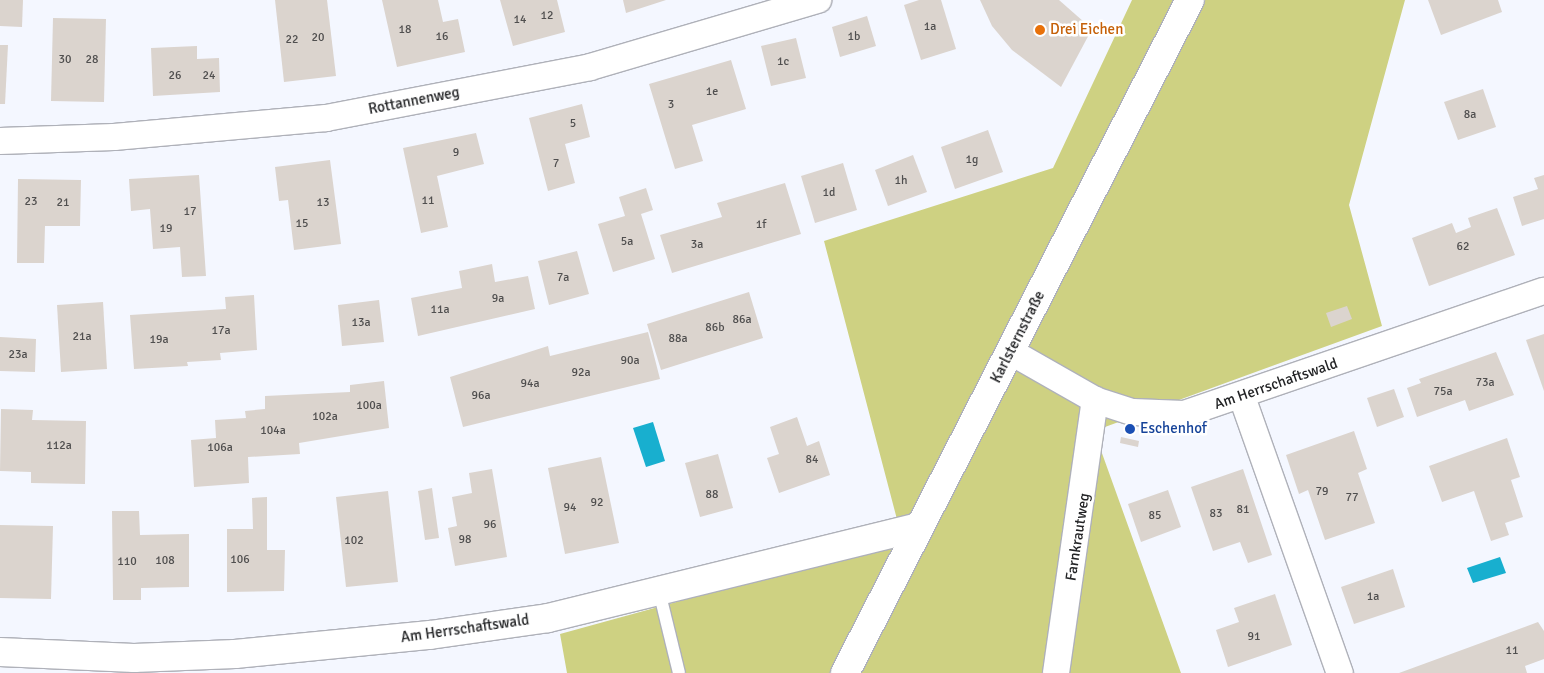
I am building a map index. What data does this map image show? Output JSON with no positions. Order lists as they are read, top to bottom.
{
  "streets": {
    "street": [
      "Rottannenweg",
      "Karlsternstraße",
      "Am Herrschaftswald",
      "Farnkrautweg"
    ]
  },
  "crossings": [
    ["Karlsternstraße", "Am Herrschaftswald"],
    ["Am Herrschaftswald", "Farnkrautweg"]
  ],
  "places": ["Drei Eichen", "Eschenhof"],
  "house_numbers": [
    "12",
    "14",
    "1a",
    "18",
    "16",
    "1b",
    "20",
    "22",
    "30",
    "28",
    "1c",
    "26",
    "24",
    "1e",
    "3",
    "8a",
    "5",
    "9",
    "1g",
    "7",
    "1h",
    "1d",
    "11",
    "23",
    "21",
    "13",
    "17",
    "15",
    "1f",
    "19",
    "5a",
    "3a",
    "62",
    "7a",
    "9a",
    "11a",
    "86a",
    "13a",
    "86b",
    "17a",
    "21a",
    "88a",
    "19a",
    "23a",
    "90a",
    "92a",
    "73a",
    "94a",
    "75a",
    "96a",
    "100a",
    "102a",
    "104a",
    "112a",
    "106a",
    "84",
    "79",
    "88",
    "77",
    "92",
    "94",
    "81",
    "83",
    "85",
    "96",
    "98",
    "102",
    "106",
    "108",
    "110",
    "1a",
    "91",
    "11"
  ]
}
